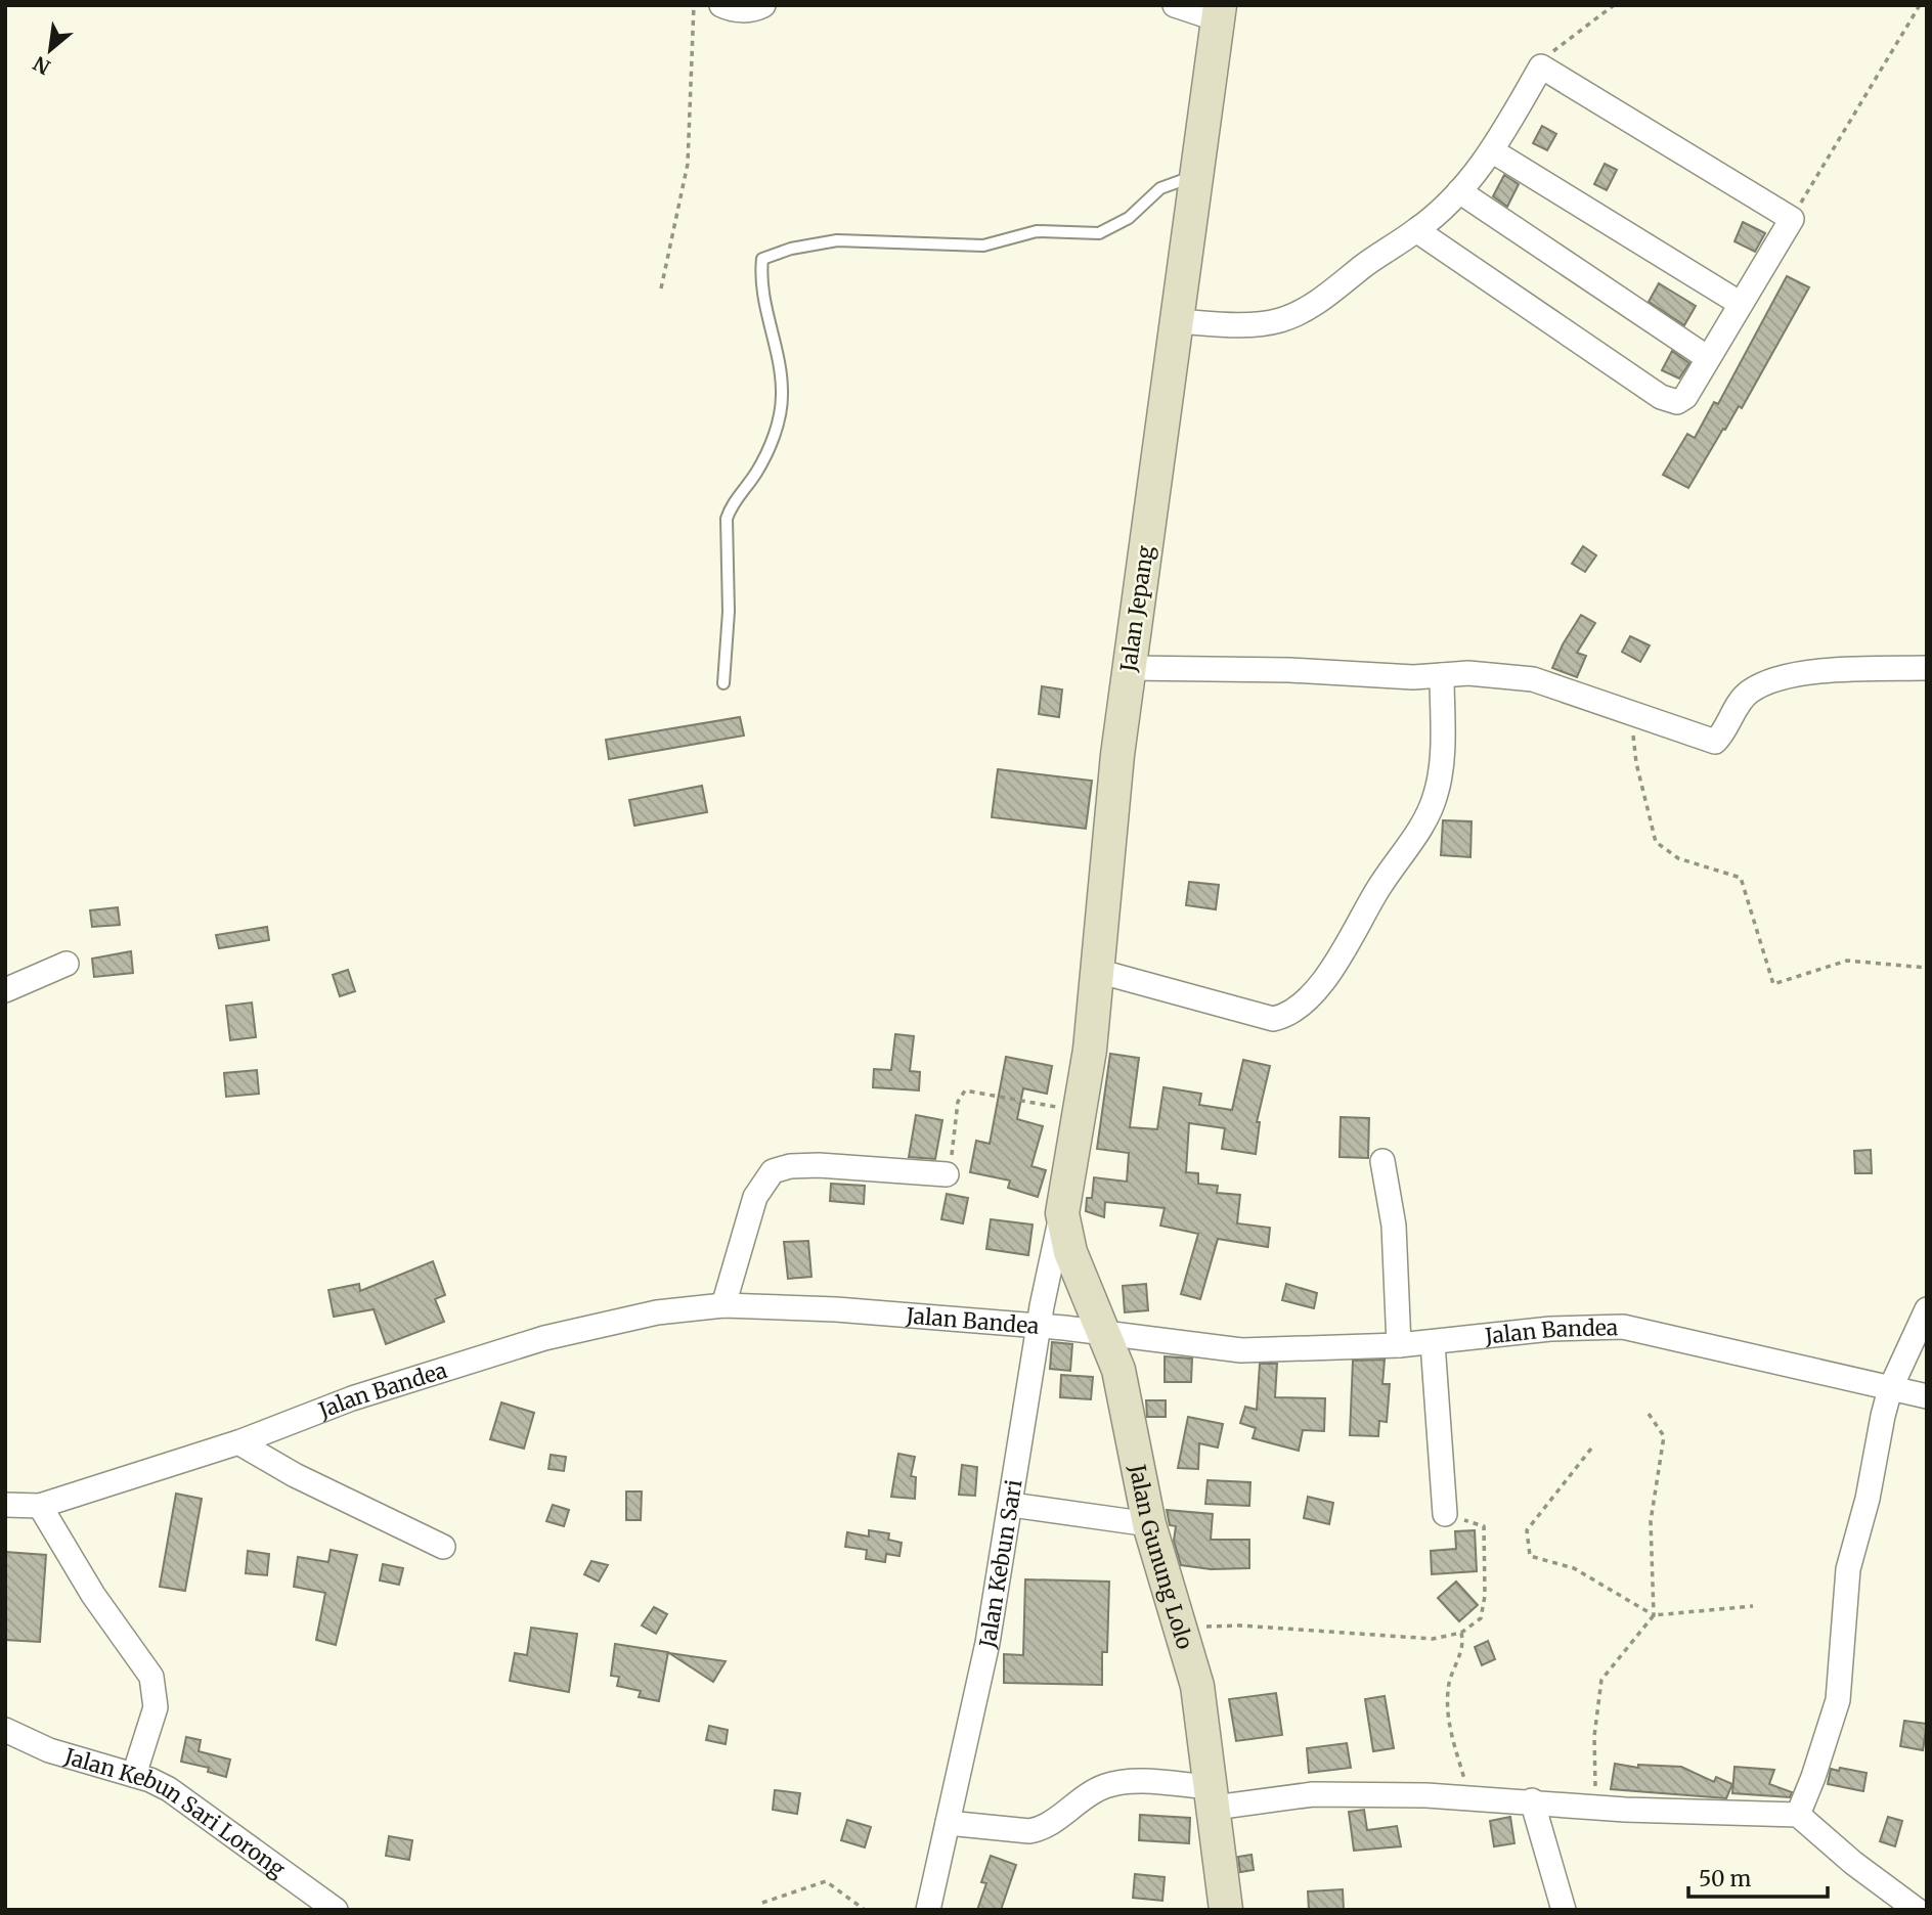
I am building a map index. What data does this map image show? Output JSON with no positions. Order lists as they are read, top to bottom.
{
  "streets": {
    "street": [
      "Jalan Jepang",
      "Jalan Bandea",
      "Jalan Gunung Lolo",
      "Jalan Kebun Sari",
      "Jalan Kebun Sari Lorong"
    ]
  },
  "crossings": [
    ["Jalan Jepang", "Jalan Gunung Lolo"],
    ["Jalan Jepang", "Jalan Kebun Sari"],
    ["Jalan Bandea", "Jalan Gunung Lolo"],
    ["Jalan Bandea", "Jalan Kebun Sari"],
    ["Jalan Gunung Lolo", "Jalan Kebun Sari"]
  ],
  "scale_bar": "50 m",
  "north": "bottom left"
}
